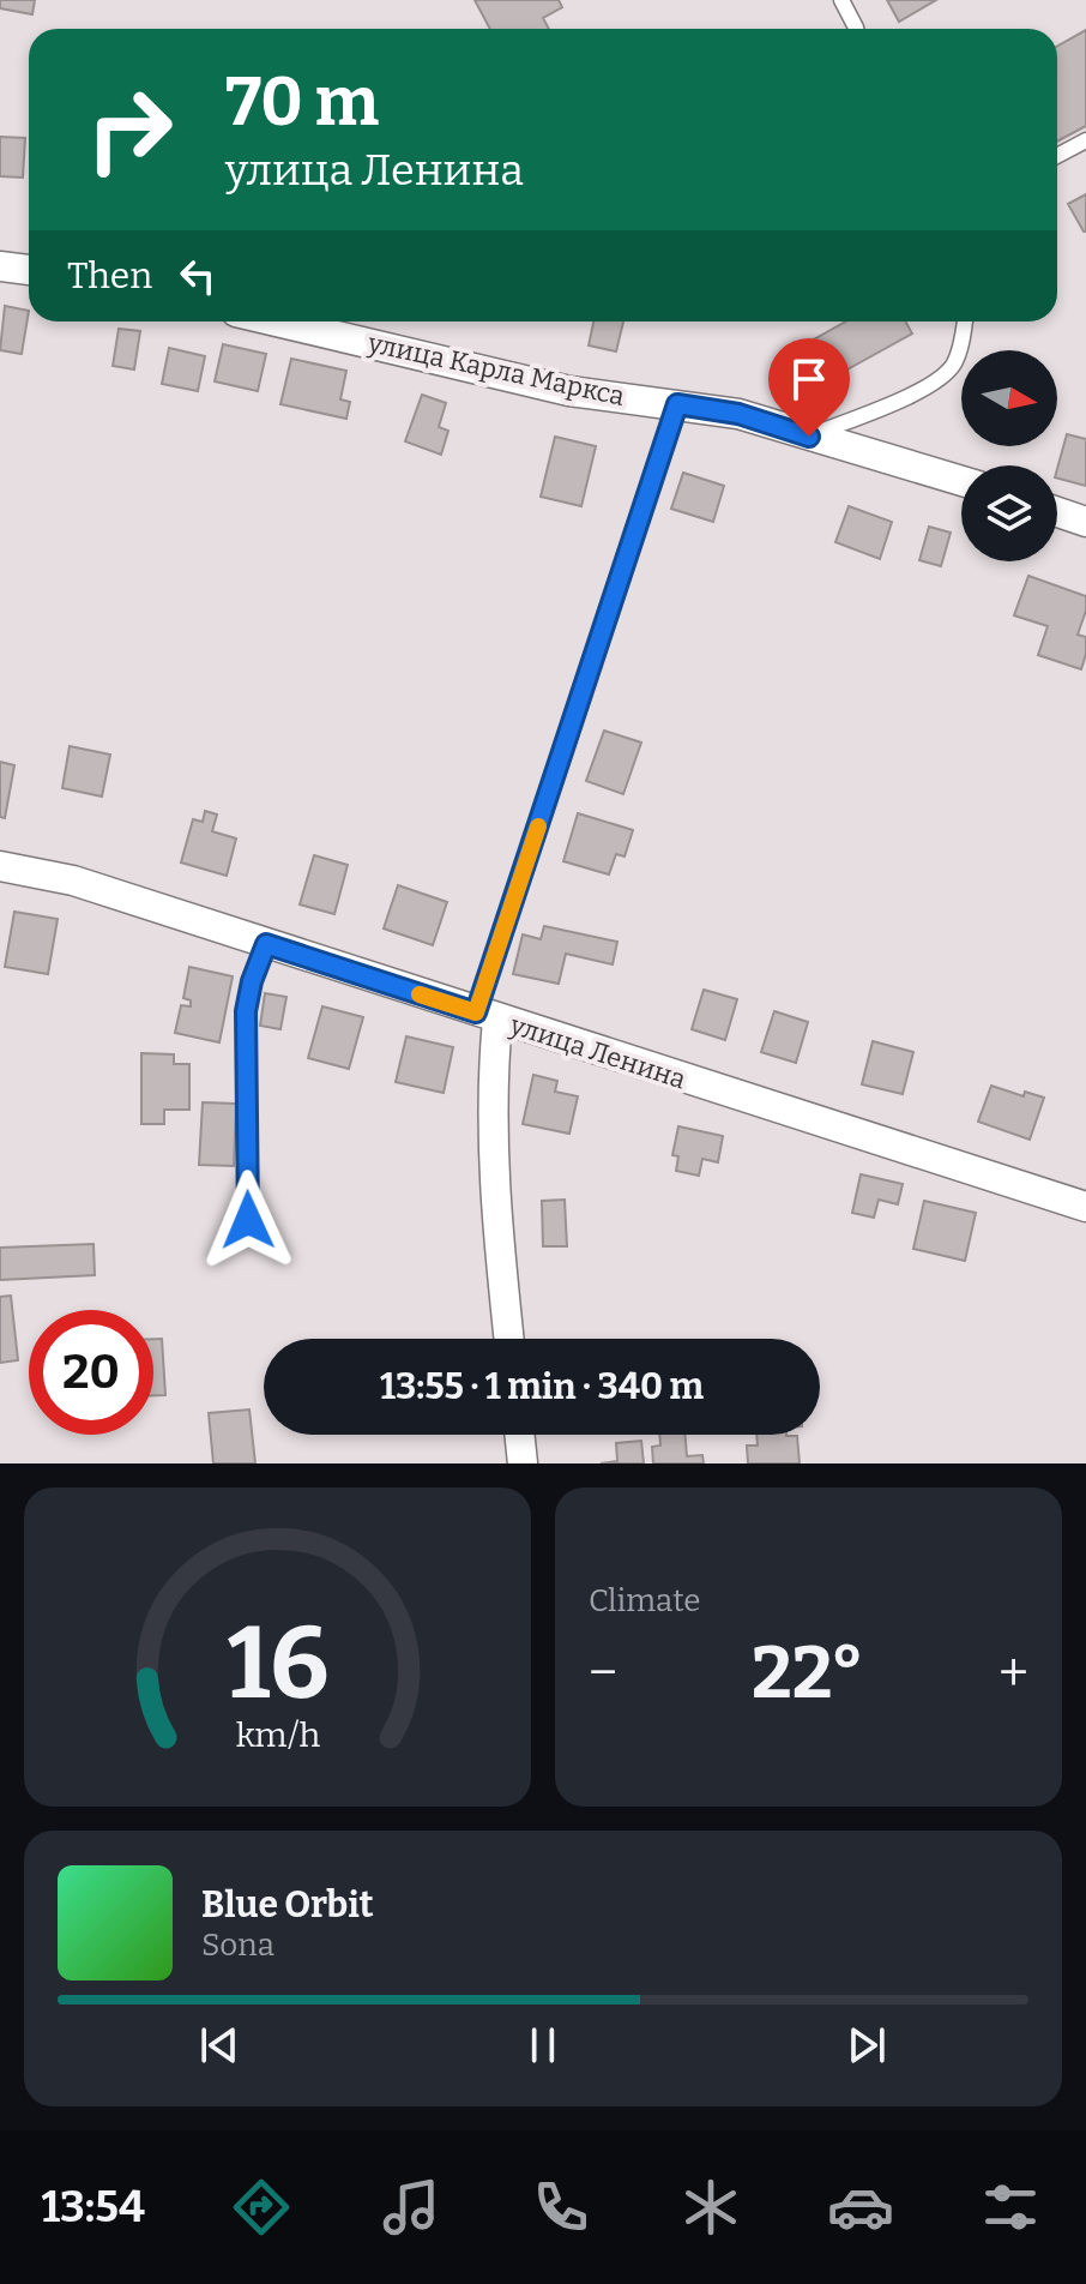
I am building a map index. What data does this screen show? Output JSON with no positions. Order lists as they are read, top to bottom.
{
  "streets": {
    "street": ["улица Карла Маркса", "улица Ленина"]
  },
  "north": "right",
  "page": {
    "turn": ["70 m", "улица Ленина"],
    "then": "Then",
    "limit": "20",
    "trip": "13:55 · 1 min · 340 m",
    "tile": "Climate",
    "heat": ["−", "22°", "+"],
    "song": ["Blue Orbit", "Sona"],
    "tabs": "13:54",
    "gauge": ["16", "km/h"]
  }
}
